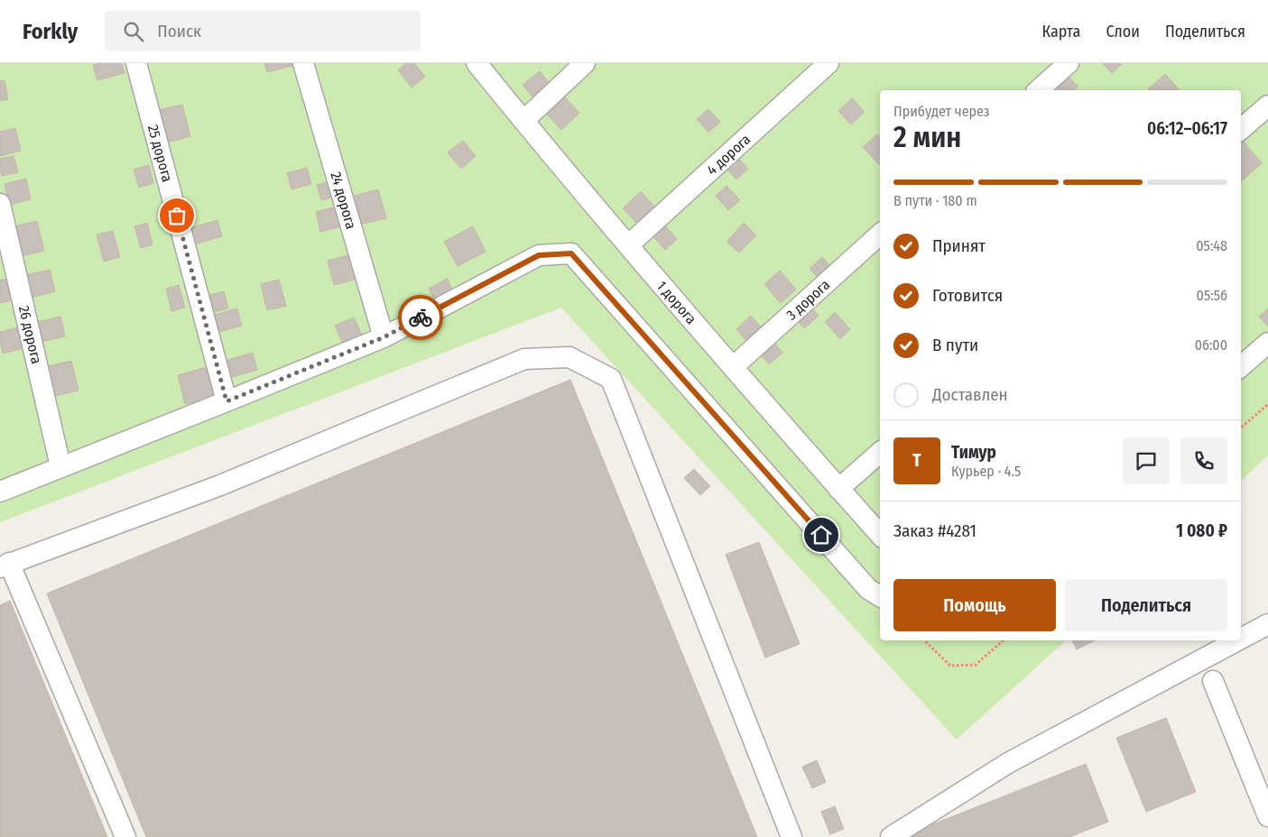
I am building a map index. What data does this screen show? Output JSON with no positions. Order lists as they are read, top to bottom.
{
  "streets": {
    "street": [
      "25 дорога",
      "4 дорога",
      "24 дорога",
      "3 дорога",
      "1 дорога",
      "26 дорога"
    ]
  },
  "crossings": [
    ["4 дорога", "1 дорога"],
    ["3 дорога", "1 дорога"]
  ],
  "page": {
    "header": "Forkly",
    "search": "Поиск",
    "nav": ["Карта", "Слои", "Поделиться"],
    "heading": ["2 мин", "Прибудет через", "06:12–06:17"],
    "panel": [
      "Тимур",
      "Курьер · 4.5",
      "Заказ #4281",
      "1 080 ₽"
    ],
    "bar": "В пути · 180 m",
    "list": [
      ["Принят", "05:48"],
      ["Готовится", "05:56"],
      ["В пути", "06:00"],
      "Доставлен"
    ],
    "round": "Т",
    "buttons": ["Помощь", "Поделиться"]
  }
}
